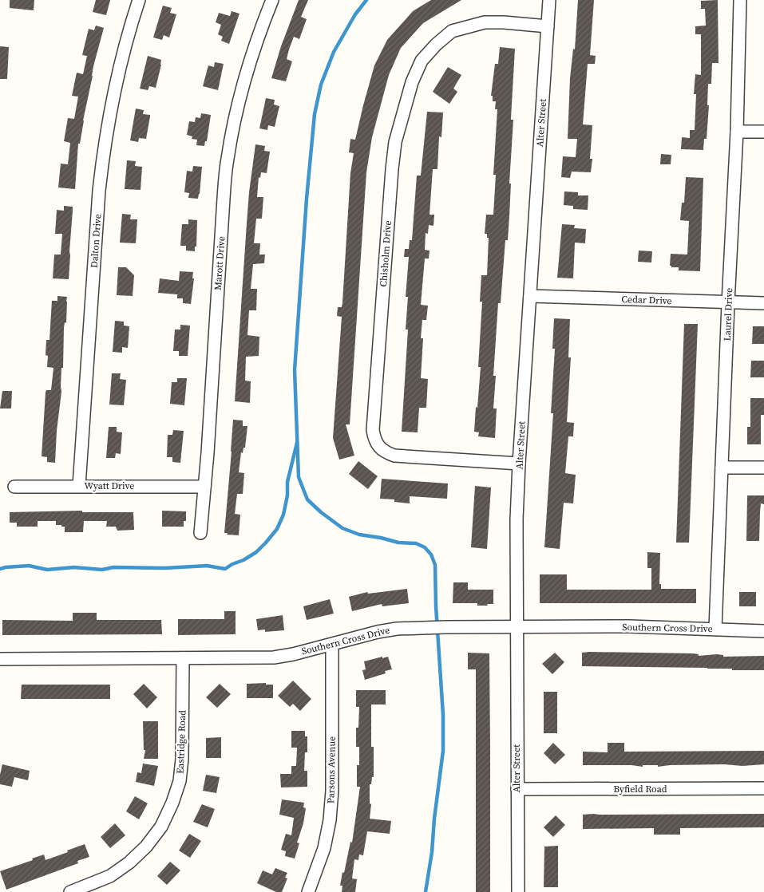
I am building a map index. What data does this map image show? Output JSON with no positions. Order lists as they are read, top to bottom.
{
  "streets": {
    "street": [
      "Alter Street",
      "Dalton Drive",
      "Chisholm Drive",
      "Marott Drive",
      "Cedar Drive",
      "Laurel Drive",
      "Wyatt Drive",
      "Southern Cross Drive",
      "Eastridge Road",
      "Parsons Avenue",
      "Byfield Road"
    ]
  },
  "crossings": [
    ["Alter Street", "Chisholm Drive"],
    ["Alter Street", "Cedar Drive"],
    ["Alter Street", "Southern Cross Drive"],
    ["Alter Street", "Byfield Road"],
    ["Dalton Drive", "Wyatt Drive"],
    ["Marott Drive", "Wyatt Drive"],
    ["Cedar Drive", "Laurel Drive"],
    ["Laurel Drive", "Southern Cross Drive"],
    ["Southern Cross Drive", "Eastridge Road"],
    ["Southern Cross Drive", "Parsons Avenue"]
  ]
}
